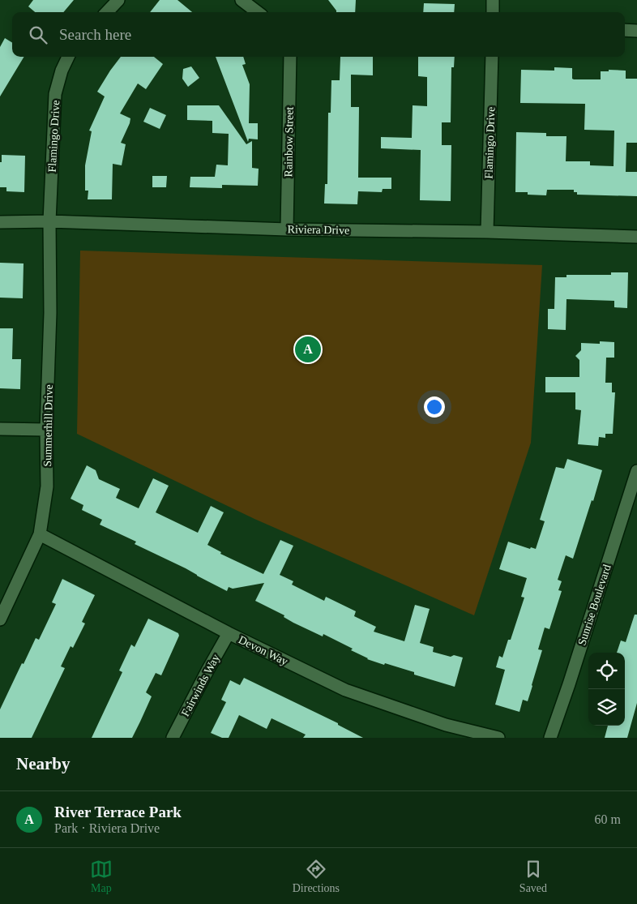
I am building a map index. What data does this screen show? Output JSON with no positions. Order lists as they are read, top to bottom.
{
  "streets": {
    "street": [
      "Flamingo Drive",
      "Rainbow Street",
      "Riviera Drive",
      "Summerhill Drive",
      "Sunrise Boulevard",
      "Devon Way",
      "Fairwinds Way"
    ]
  },
  "crossings": [
    ["Flamingo Drive", "Riviera Drive"],
    ["Flamingo Drive", "Summerhill Drive"],
    ["Rainbow Street", "Riviera Drive"],
    ["Riviera Drive", "Summerhill Drive"],
    ["Summerhill Drive", "Devon Way"],
    ["Devon Way", "Fairwinds Way"]
  ],
  "page": {
    "search": "Search here",
    "pins": "A",
    "heading": "Nearby",
    "list": [
      {
        "mark": "A",
        "name": "River Terrace Park",
        "note": "Park · Riviera Drive",
        "value": "60 m"
      }
    ],
    "nav": ["Map", "Directions", "Saved"]
  }
}
